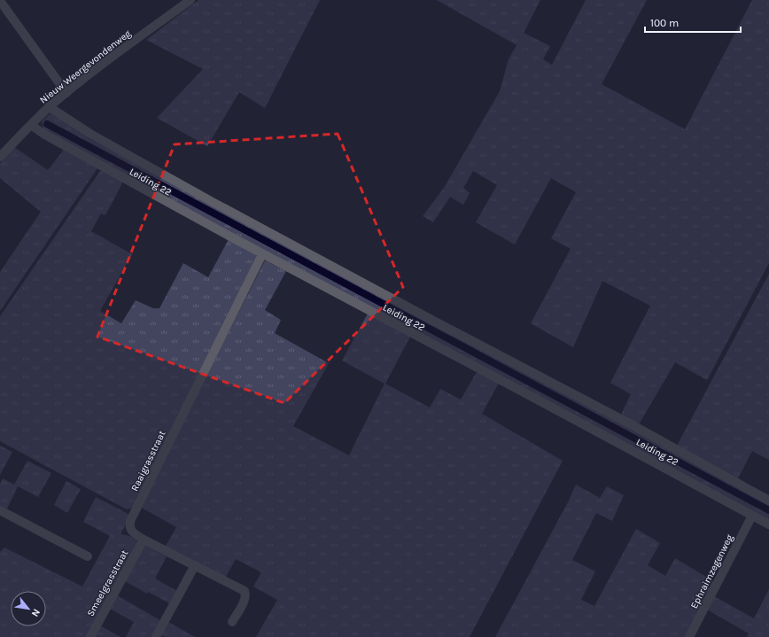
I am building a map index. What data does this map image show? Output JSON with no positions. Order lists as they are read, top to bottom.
{
  "streets": {
    "street": [
      "Nieuw Weergevondenweg",
      "Leiding 22",
      "Raaigrasstraat",
      "Ephraimzegenweg",
      "Smeelgrasstraat"
    ]
  },
  "crossings": [
    ["Nieuw Weergevondenweg", "Leiding 22"],
    ["Leiding 22", "Raaigrasstraat"],
    ["Leiding 22", "Ephraimzegenweg"],
    ["Raaigrasstraat", "Smeelgrasstraat"]
  ],
  "scale_bar": "100 m",
  "north": "bottom right"
}
